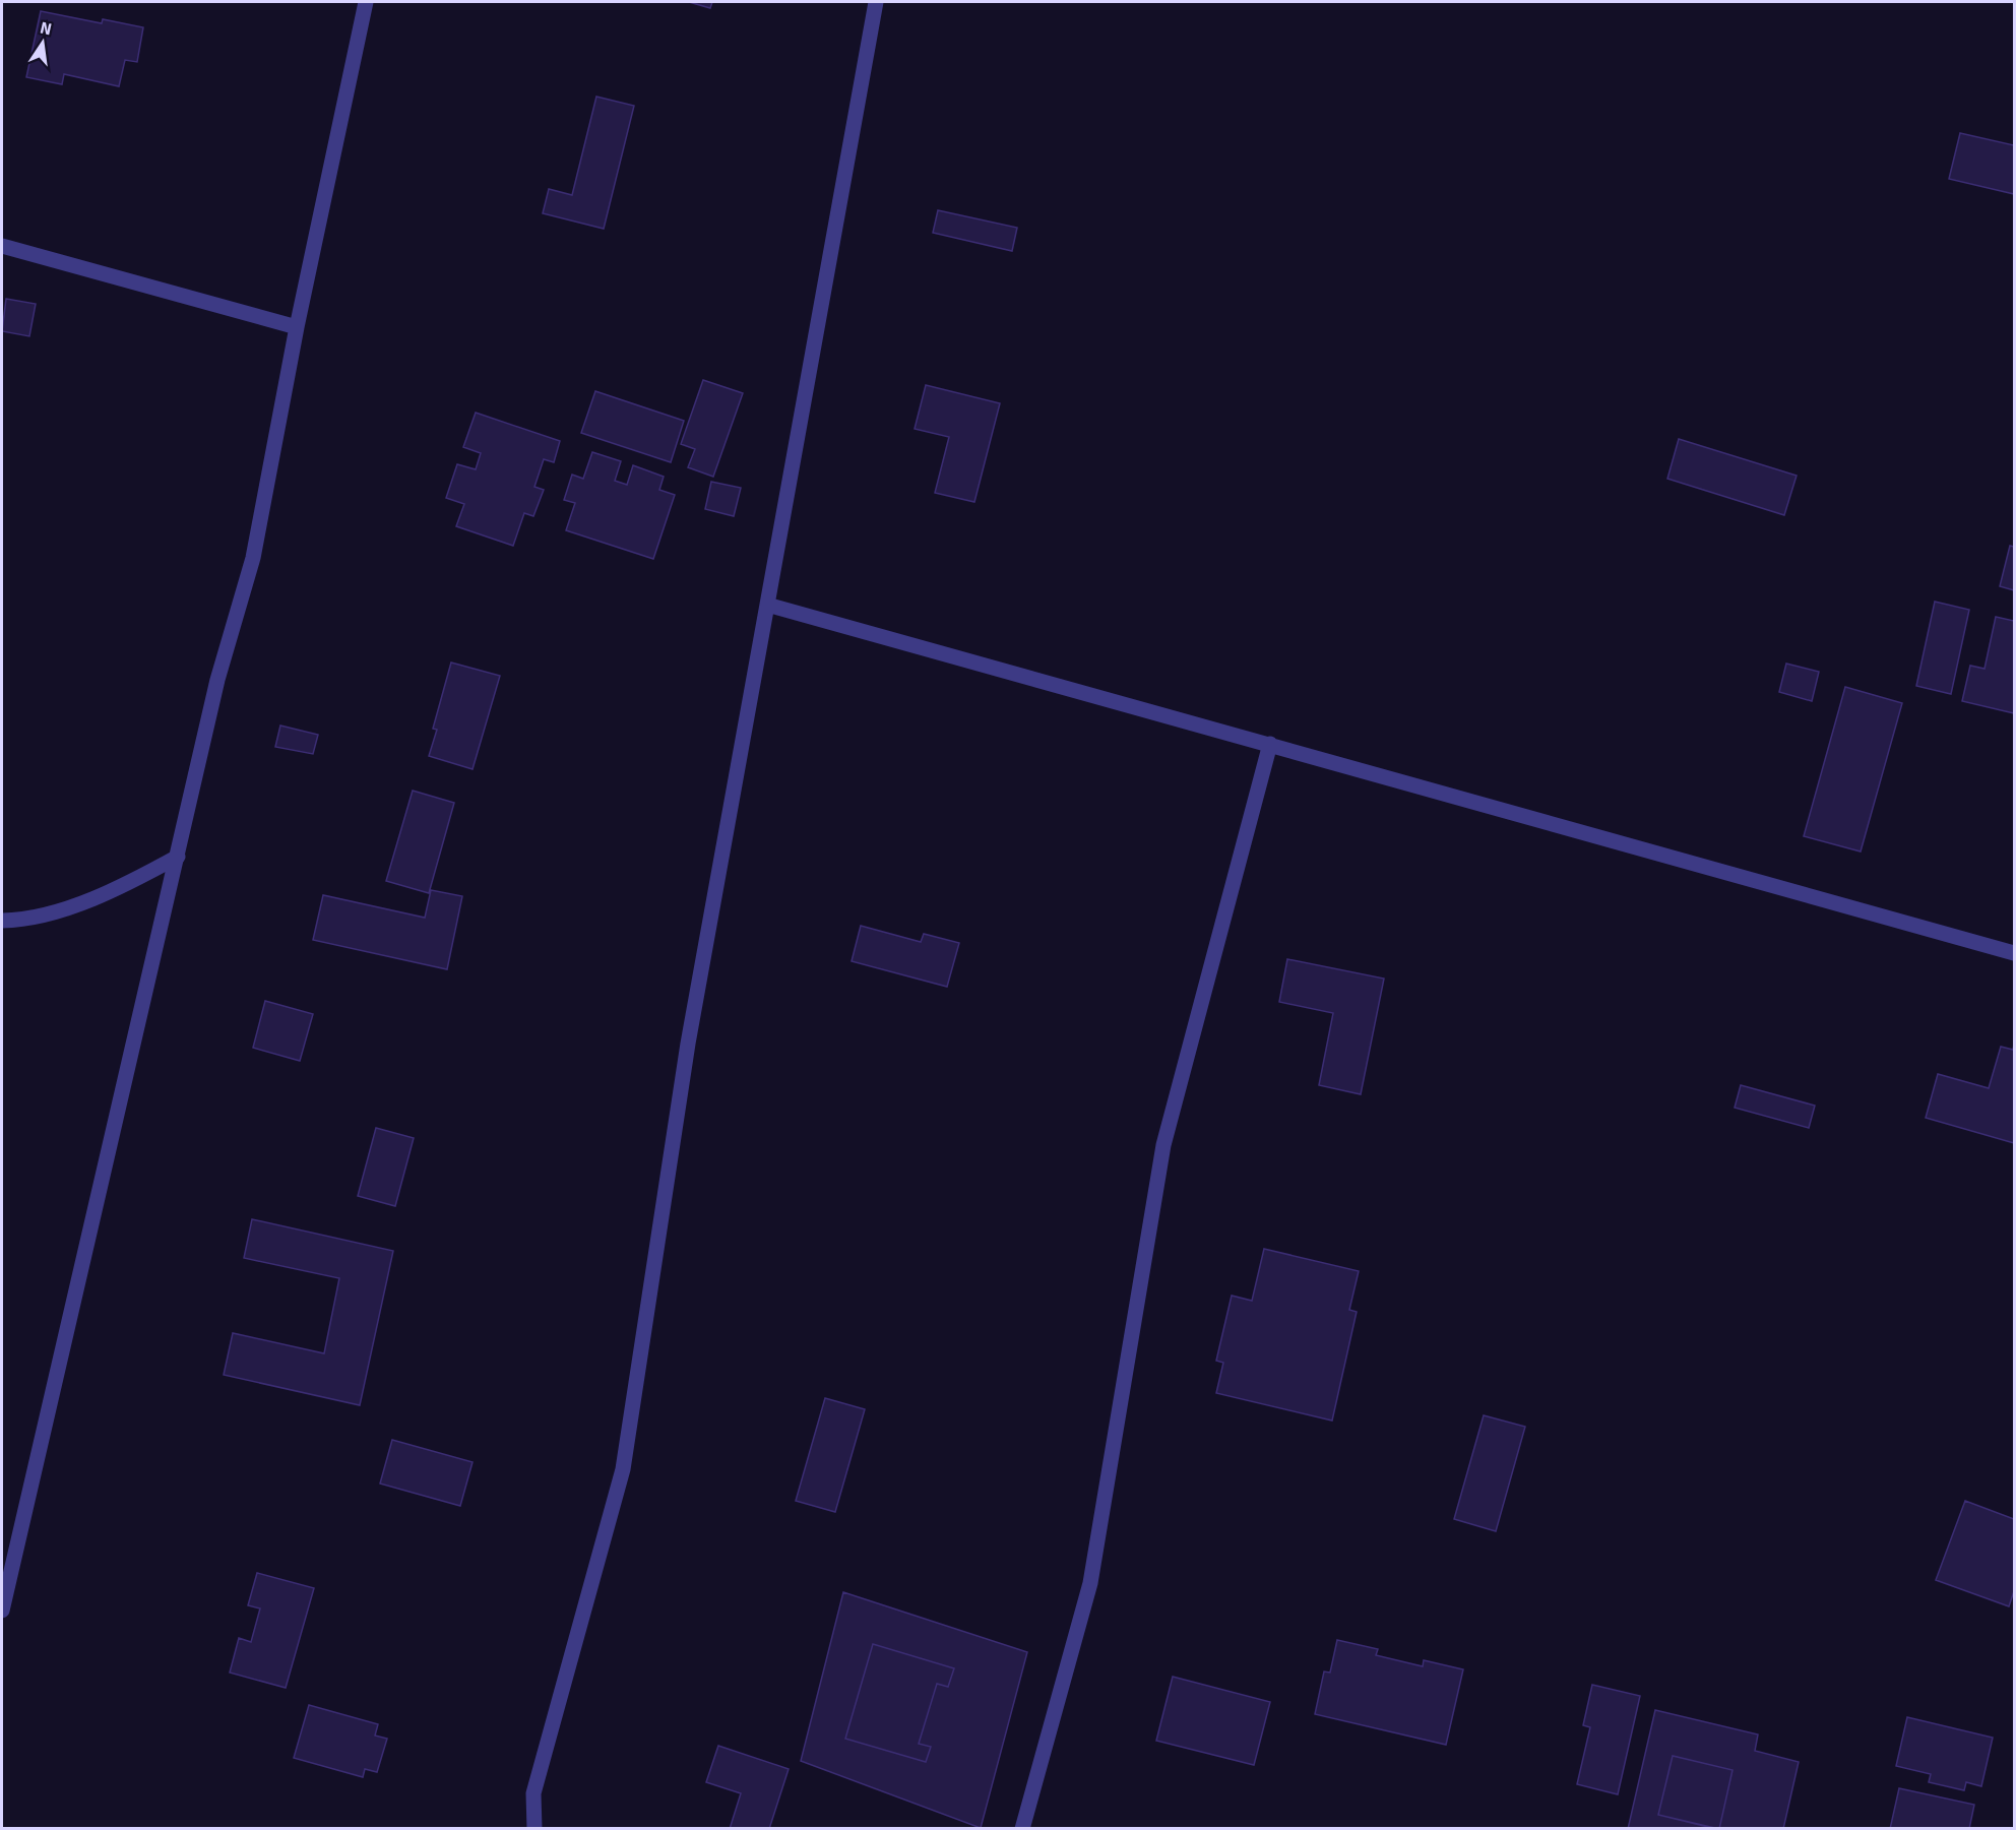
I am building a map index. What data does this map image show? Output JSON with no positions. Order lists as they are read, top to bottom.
{
  "north": "top"
}
